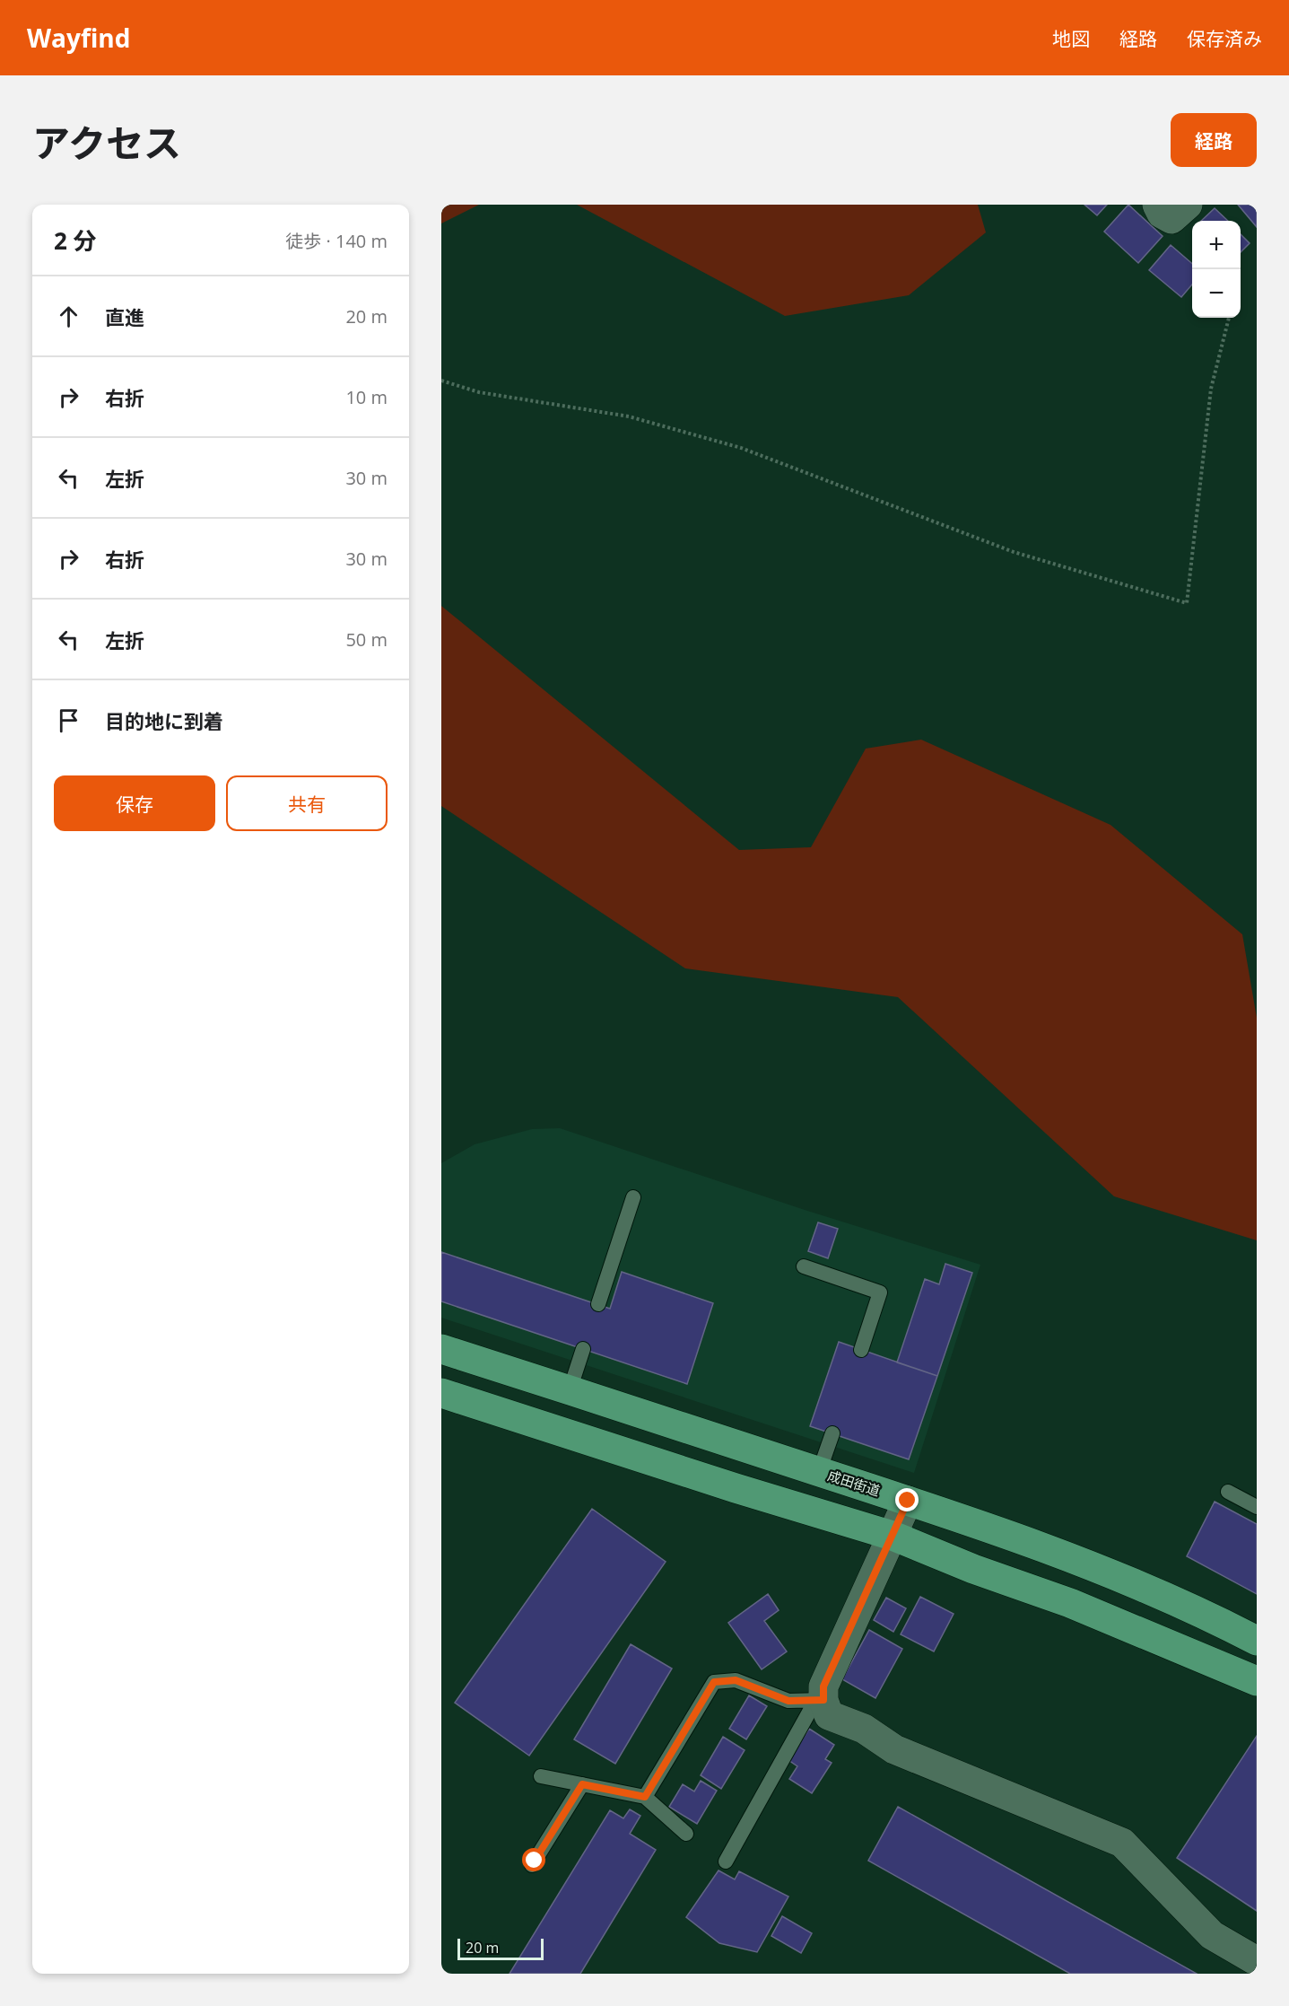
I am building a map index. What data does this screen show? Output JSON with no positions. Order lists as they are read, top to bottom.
{
  "streets": {
    "highway": ["成田街道"]
  },
  "scale_bar": "20 m",
  "page": {
    "header": "Wayfind",
    "nav": ["地図", "経路", "保存済み"],
    "title": "アクセス",
    "buttons": [
      "経路",
      ["保存", "共有"]
    ],
    "heading": ["2 分", "徒歩 · 140 m"],
    "map_buttons": ["+", "−"],
    "list": [
      ["直進", "20 m"],
      ["右折", "10 m"],
      ["左折", "30 m"],
      ["右折", "30 m"],
      ["左折", "50 m"],
      "目的地に到着"
    ],
    "scale": "20 m"
  }
}
